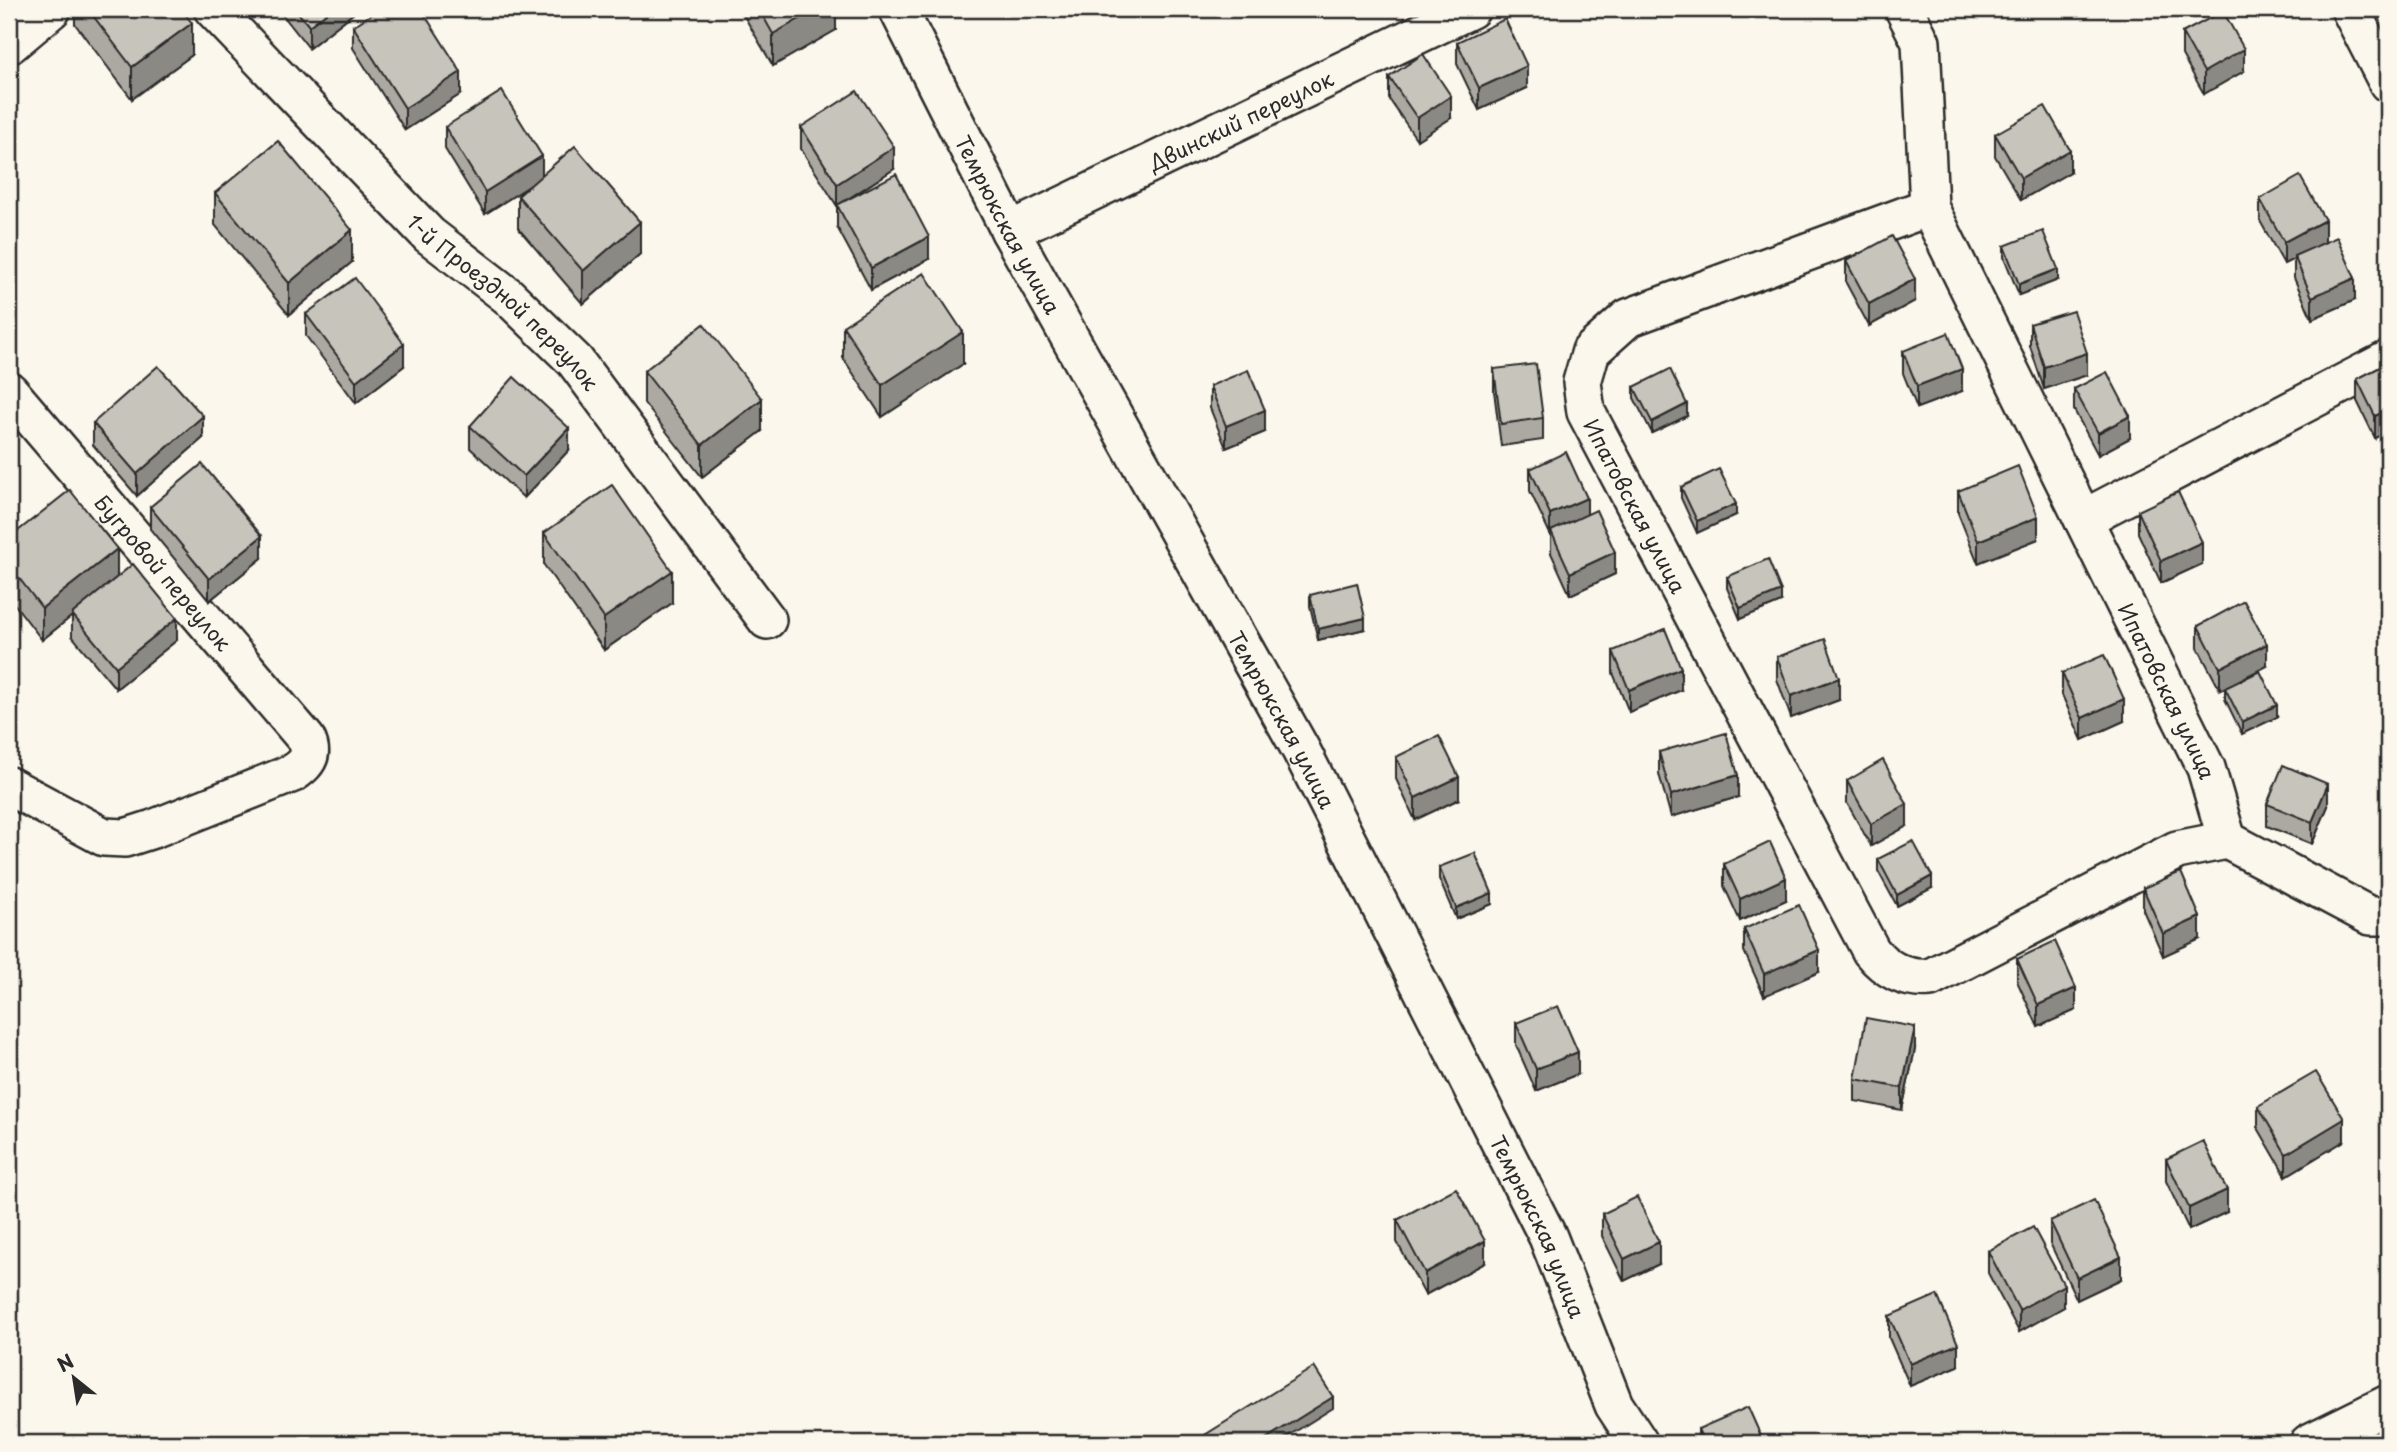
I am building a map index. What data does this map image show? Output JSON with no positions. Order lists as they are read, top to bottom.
{
  "streets": {
    "street": [
      "Двинский переулок",
      "Темрюкская улица",
      "1-й Проездной переулок",
      "Ипатовская улица",
      "Бугровой переулок"
    ]
  },
  "crossings": [
    ["Двинский переулок", "Темрюкская улица"]
  ],
  "north": "top left"
}
